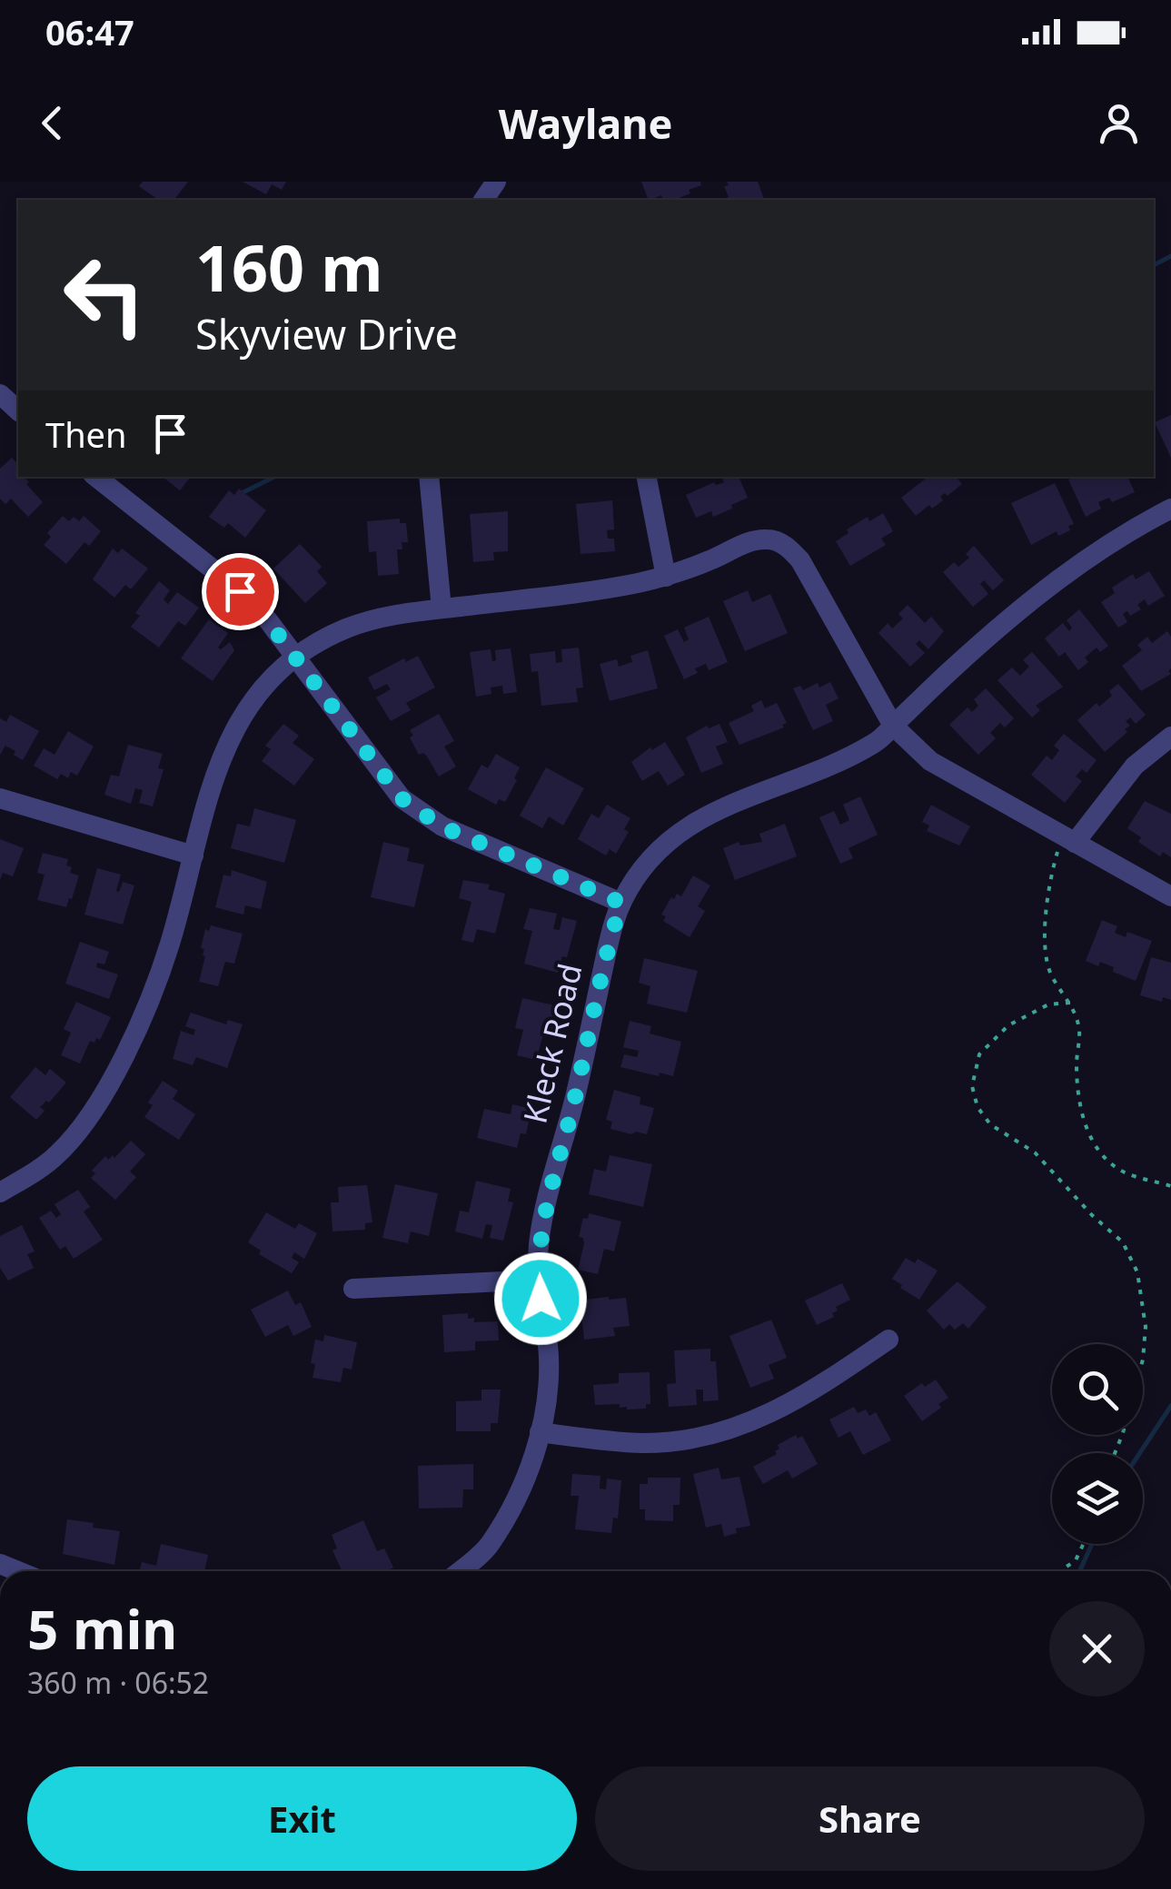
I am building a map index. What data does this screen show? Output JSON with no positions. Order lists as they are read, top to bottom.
{
  "streets": {
    "street": ["Kleck Road"]
  },
  "page": {
    "status": "06:47",
    "header": "Waylane",
    "turn": ["160 m", "Skyview Drive"],
    "then": "Then",
    "heading": ["5 min", "360 m · 06:52"],
    "buttons": ["Exit", "Share"]
  }
}
